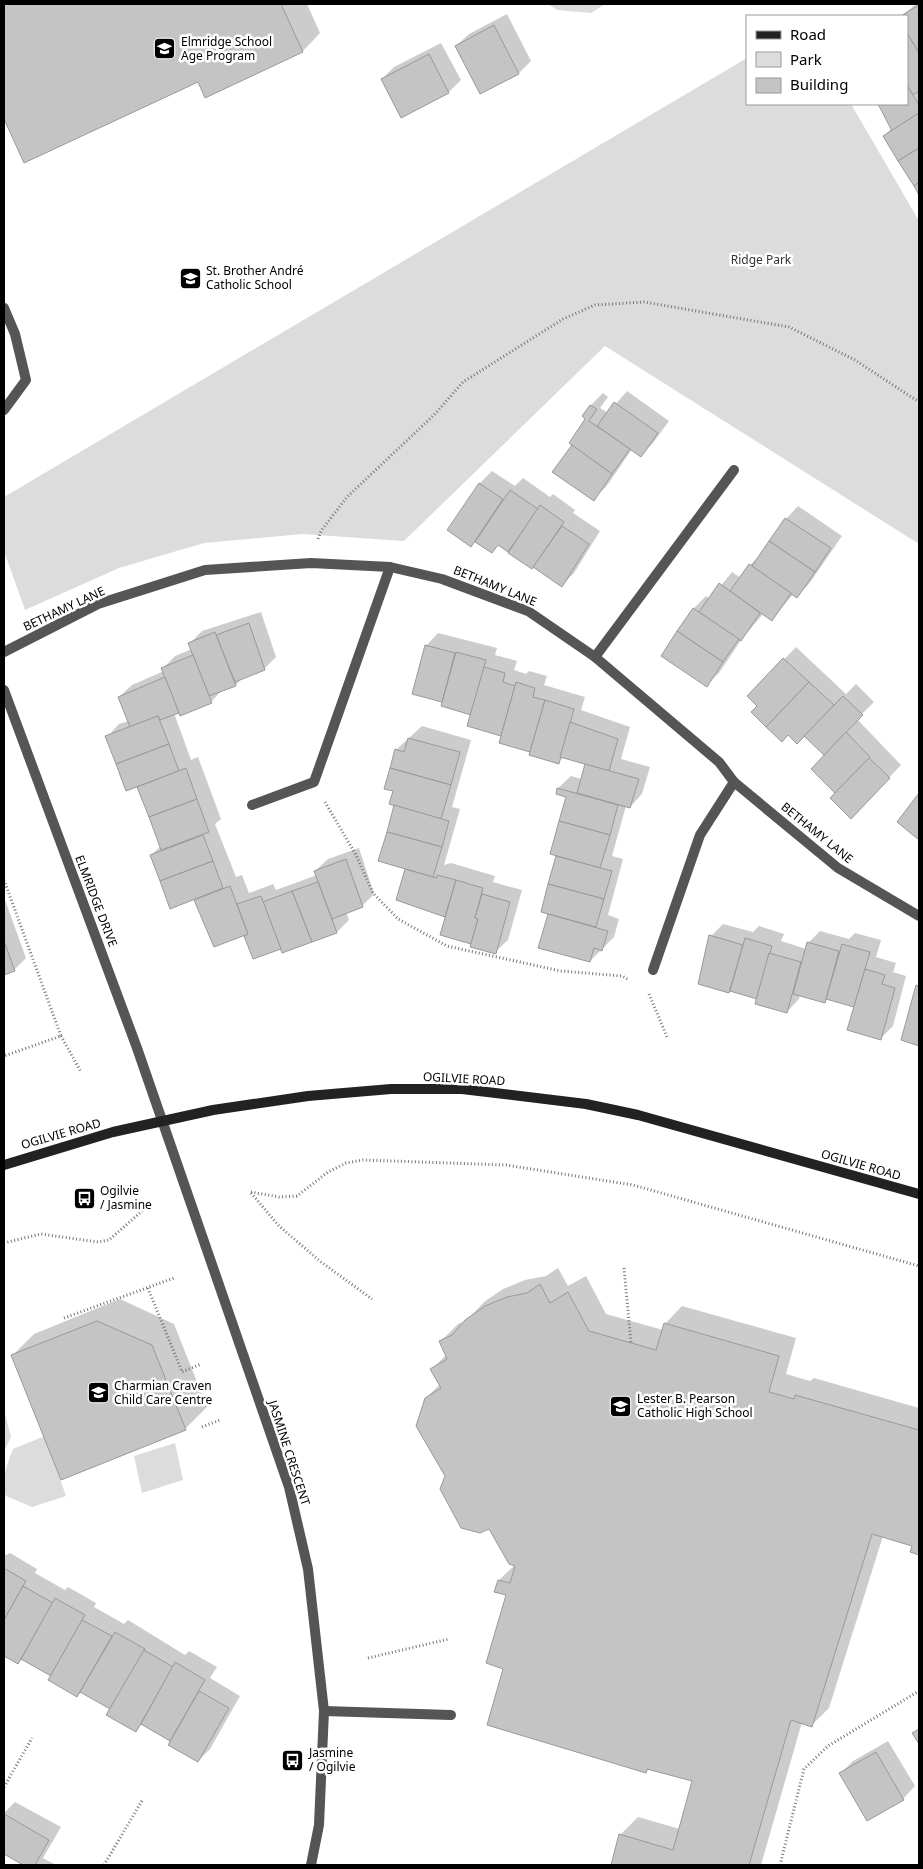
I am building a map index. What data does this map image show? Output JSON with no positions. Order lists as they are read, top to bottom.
{
  "streets": {
    "main road": ["OGILVIE ROAD"],
    "street": ["BETHAMY LANE", "ELMRIDGE DRIVE", "JASMINE CRESCENT"]
  },
  "crossings": [
    ["ELMRIDGE DRIVE", "OGILVIE ROAD"],
    ["ELMRIDGE DRIVE", "JASMINE CRESCENT"],
    ["OGILVIE ROAD", "JASMINE CRESCENT"]
  ],
  "parks": ["Ridge Park"],
  "places": {
    "school or university": [
      "Elmridge School Age Program",
      "St. Brother André Catholic School",
      "Charmian Craven Child Care Centre",
      "Lester B. Pearson Catholic High School"
    ],
    "bus stop": ["Ogilvie / Jasmine", "Jasmine / Ogilvie"]
  },
  "legend": ["Road", "Park", "Building"]
}
